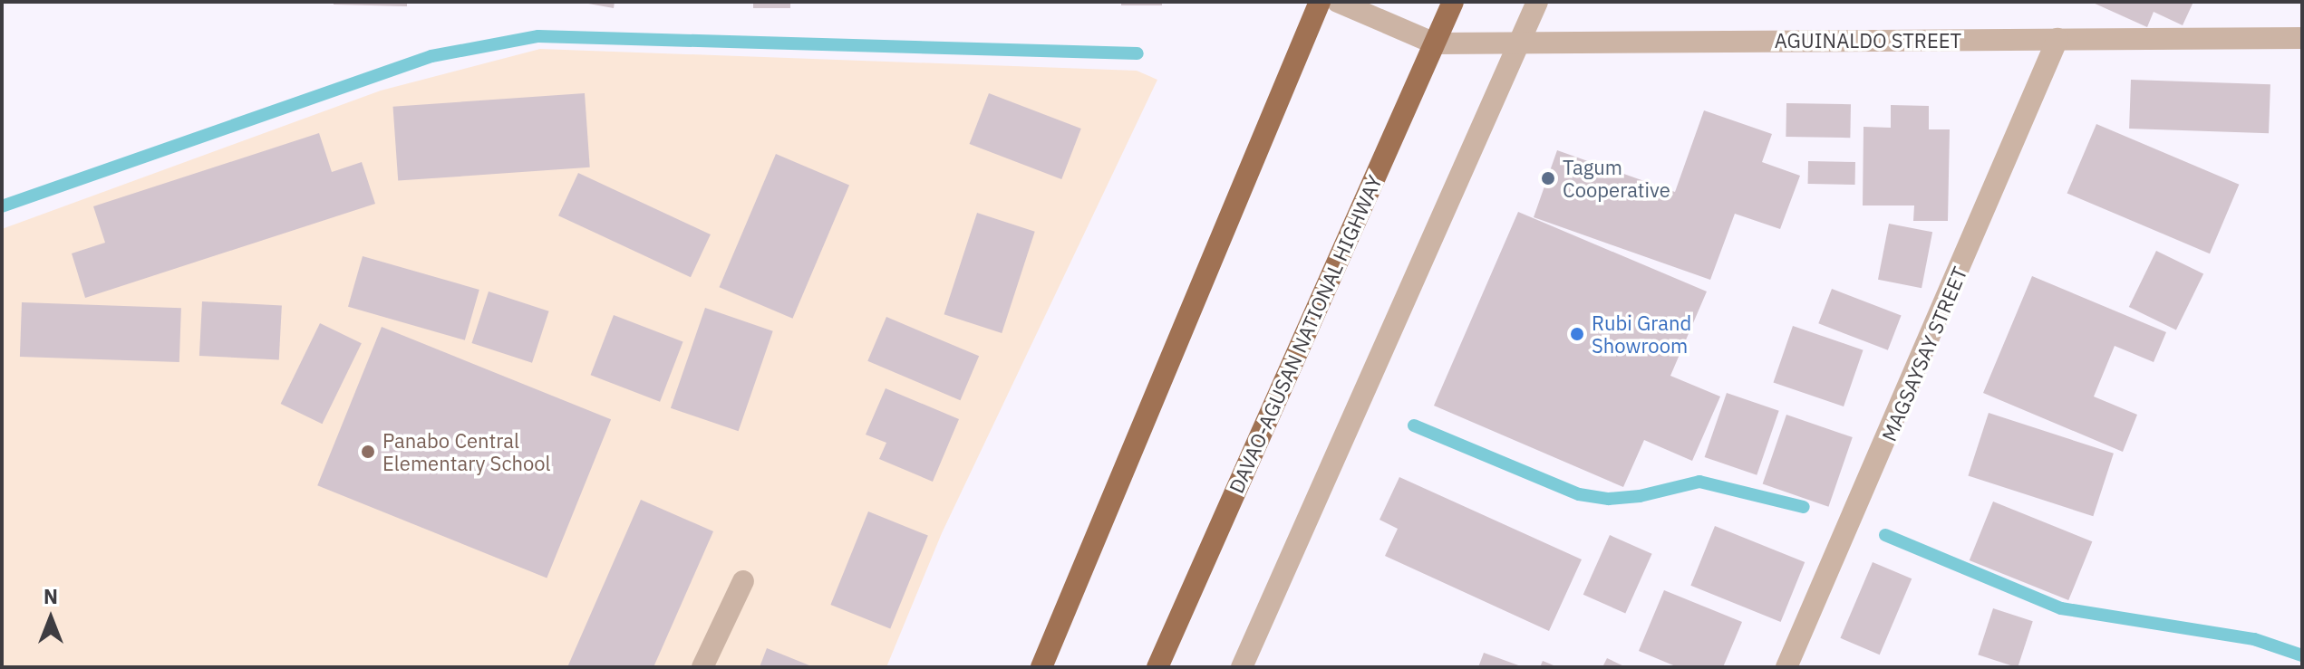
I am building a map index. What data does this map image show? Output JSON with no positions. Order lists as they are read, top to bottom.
{
  "streets": {
    "highway": ["DAVAO-AGUSAN NATIONAL HIGHWAY"],
    "street": ["AGUINALDO STREET", "MAGSAYSAY STREET"]
  },
  "crossings": [
    ["AGUINALDO STREET", "DAVAO-AGUSAN NATIONAL HIGHWAY"],
    ["AGUINALDO STREET", "MAGSAYSAY STREET"]
  ],
  "places": ["Tagum Cooperative", "Rubi Grand Showroom", "Panabo Central Elementary School"],
  "north": "top"
}
